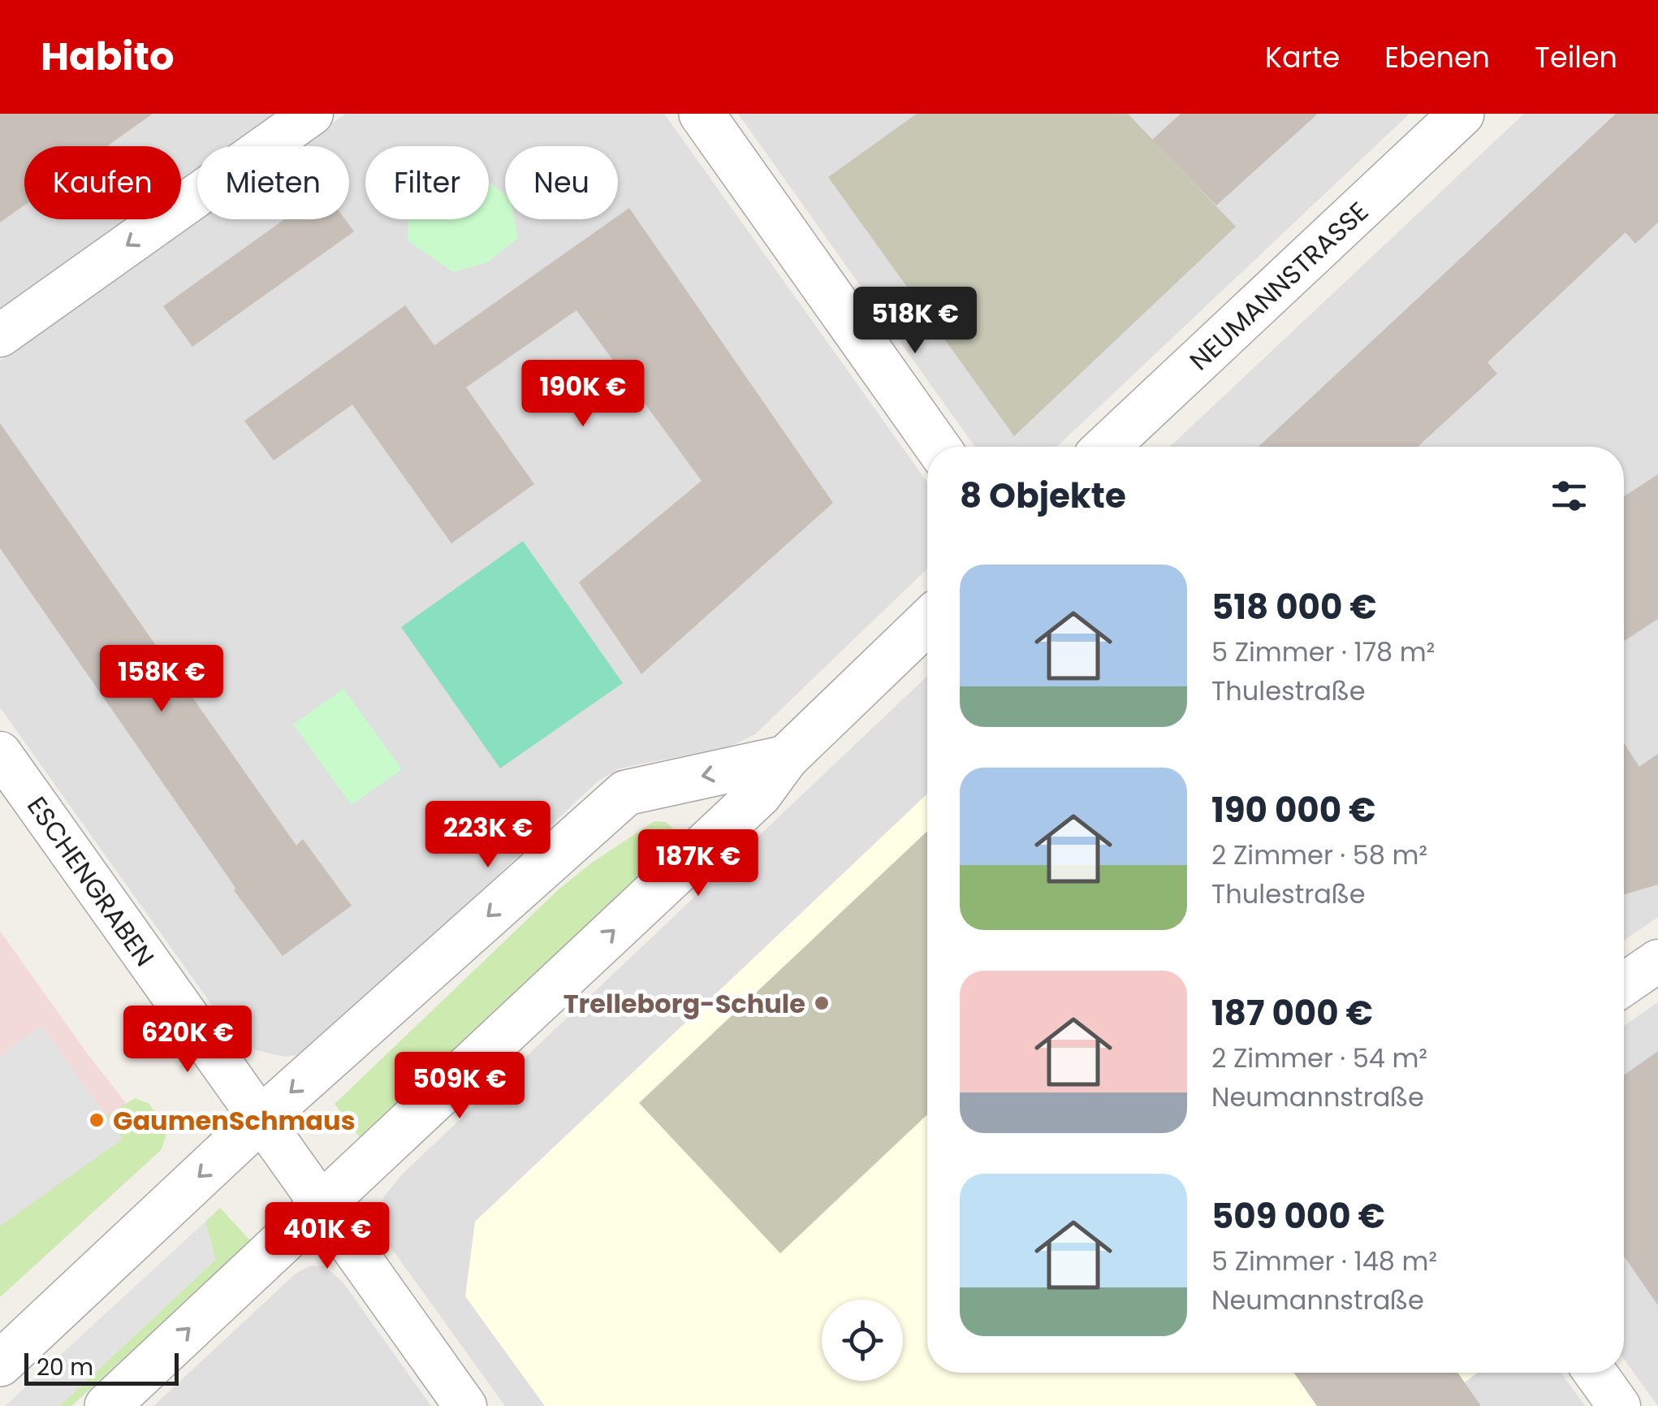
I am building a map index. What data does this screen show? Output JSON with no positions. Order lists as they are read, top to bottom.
{
  "streets": {
    "street": ["NEUMANNSTRASSE", "ESCHENGRABEN"]
  },
  "places": ["Trelleborg-Schule", "GaumenSchmaus"],
  "scale_bar": "20 m",
  "page": {
    "header": "Habito",
    "nav": ["Karte", "Ebenen", "Teilen"],
    "chip": [
      "Kaufen",
      "Mieten",
      "Filter",
      "Neu"
    ],
    "price": [
      "518K €",
      "190K €",
      "158K €",
      "223K €",
      "187K €",
      "620K €",
      "509K €",
      "401K €"
    ],
    "heading": "8 Objekte",
    "list": [
      {
        "name": "518 000 €",
        "note": "5 Zimmer · 178 m² · Thulestraße"
      },
      {
        "name": "190 000 €",
        "note": "2 Zimmer · 58 m² · Thulestraße"
      },
      {
        "name": "187 000 €",
        "note": "2 Zimmer · 54 m² · Neumannstraße"
      },
      {
        "name": "509 000 €",
        "note": "5 Zimmer · 148 m² · Neumannstraße"
      }
    ],
    "scale": "20 m"
  }
}
